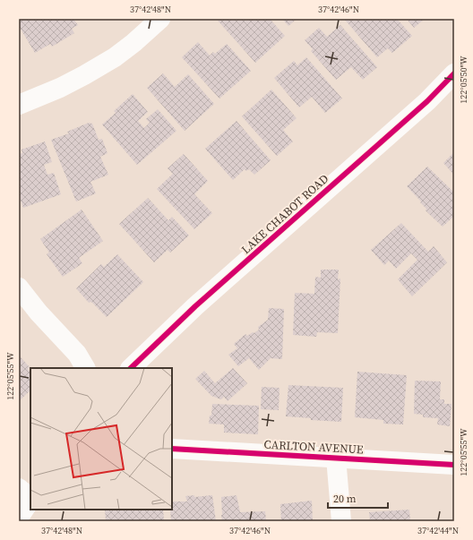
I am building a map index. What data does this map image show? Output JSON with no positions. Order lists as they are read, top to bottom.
{
  "streets": {
    "street": ["LAKE CHABOT ROAD", "CARLTON AVENUE"]
  },
  "scale_bar": "20 m",
  "coordinates": [
    "37°42'48\"N",
    "37°42'46\"N",
    "122°05'50\"W",
    "122°05'55\"W",
    "37°42'44\"N"
  ]
}
